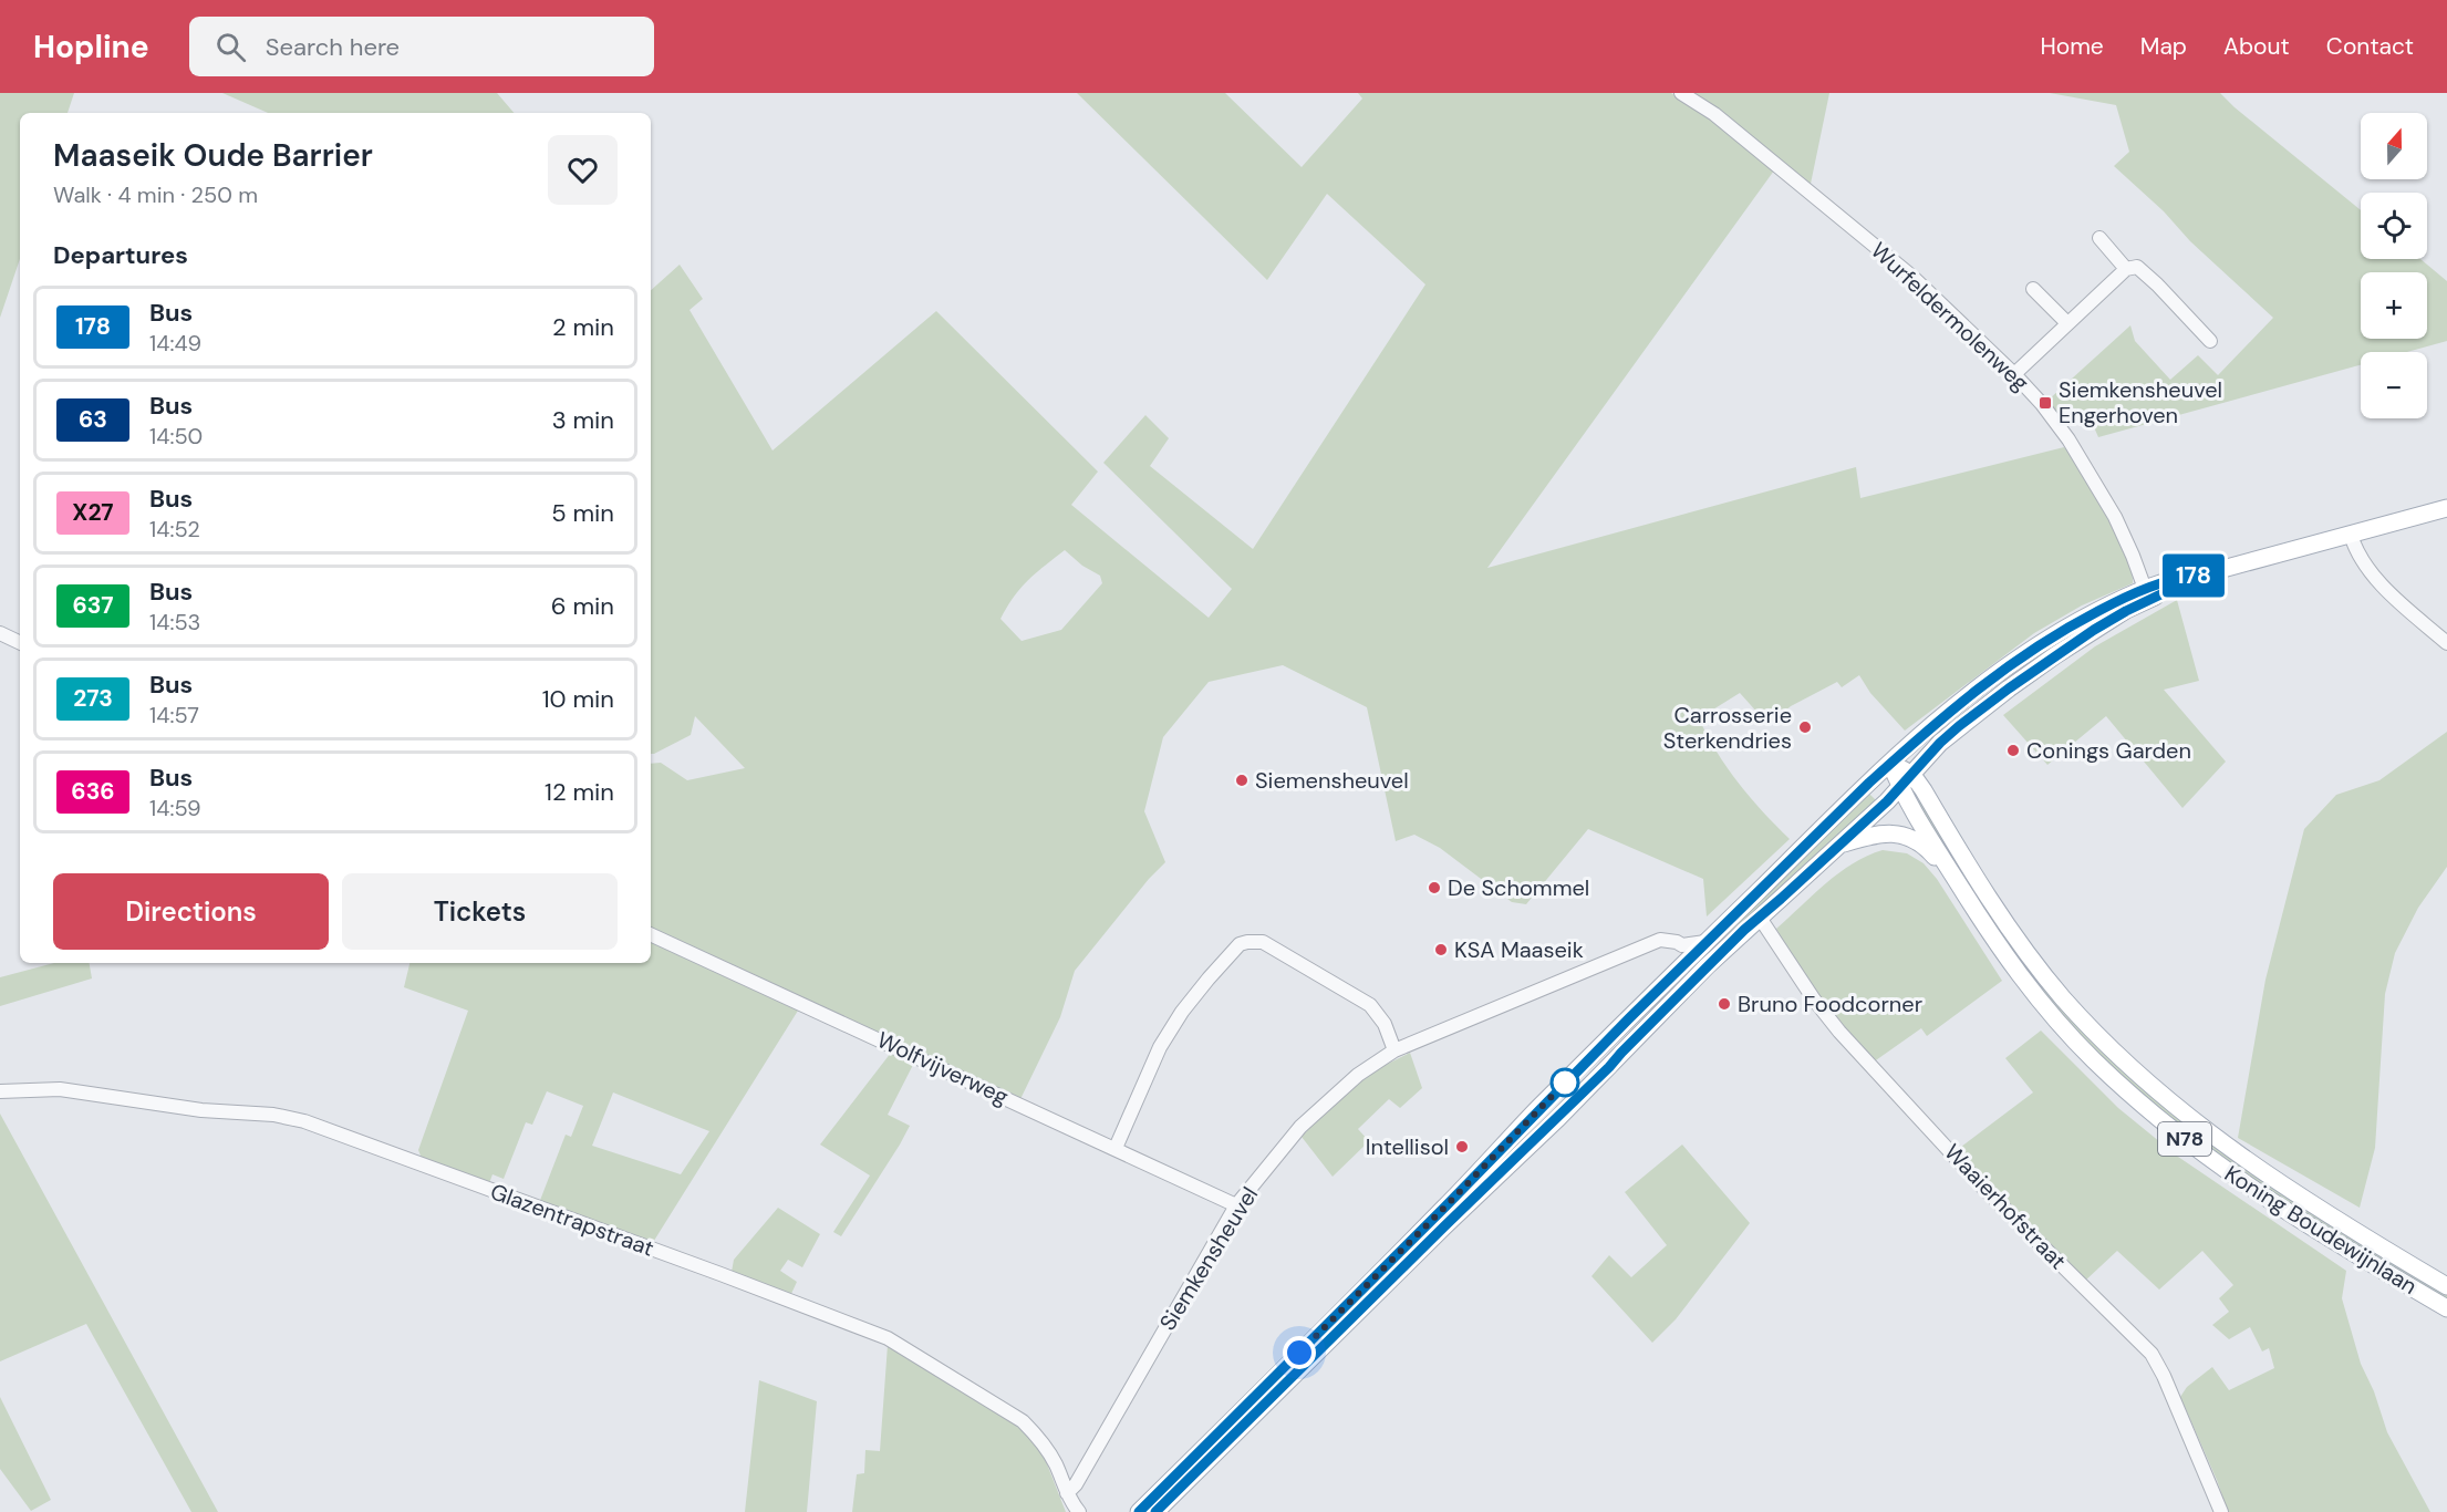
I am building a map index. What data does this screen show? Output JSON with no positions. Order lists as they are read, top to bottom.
{
  "streets": {
    "main road": ["N78", "Koning Boudewijnlaan"],
    "street": [
      "Wurfeldermolenweg",
      "Wolfvijverweg",
      "Waaierhofstraat",
      "Glazentrapstraat",
      "Siemkensheuvel"
    ]
  },
  "crossings": [
    ["Wolfvijverweg", "Siemkensheuvel"],
    ["Glazentrapstraat", "Siemkensheuvel"]
  ],
  "places": {
    "transit": ["Siemkensheuvel Engerhoven"],
    "other": [
      "Carrosserie Sterkendries",
      "Conings Garden",
      "Siemensheuvel",
      "De Schommel",
      "KSA Maaseik",
      "Bruno Foodcorner",
      "Intellisol"
    ]
  },
  "lines": ["bus line 178"],
  "north": "top",
  "page": {
    "header": "Hopline",
    "search": "Search here",
    "nav": [
      "Home",
      "Map",
      "About",
      "Contact"
    ],
    "on_map": "178",
    "map_buttons": ["+", "−"],
    "heading": [
      ["Maaseik Oude Barrier", "Walk · 4 min · 250 m"],
      "Departures"
    ],
    "list": [
      {
        "mark": "178",
        "name": "Bus",
        "note": "14:49",
        "value": "2 min"
      },
      {
        "mark": "63",
        "name": "Bus",
        "note": "14:50",
        "value": "3 min"
      },
      {
        "mark": "X27",
        "name": "Bus",
        "note": "14:52",
        "value": "5 min"
      },
      {
        "mark": "637",
        "name": "Bus",
        "note": "14:53",
        "value": "6 min"
      },
      {
        "mark": "273",
        "name": "Bus",
        "note": "14:57",
        "value": "10 min"
      },
      {
        "mark": "636",
        "name": "Bus",
        "note": "14:59",
        "value": "12 min"
      }
    ],
    "buttons": ["Directions", "Tickets"]
  }
}
